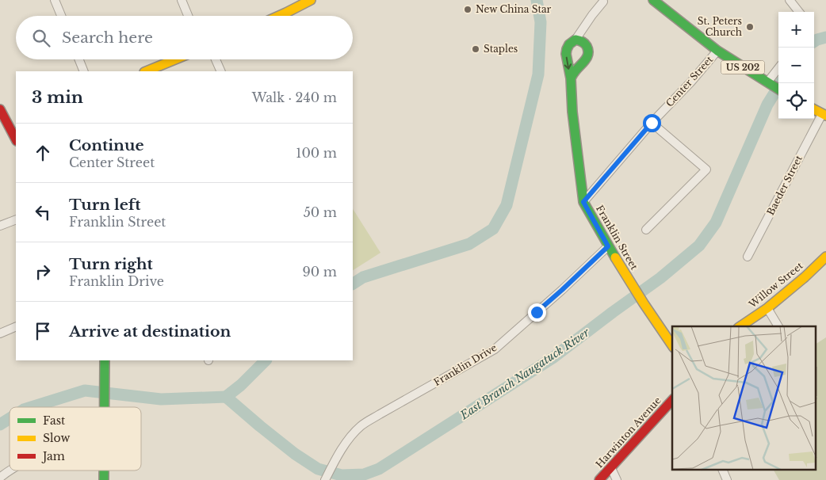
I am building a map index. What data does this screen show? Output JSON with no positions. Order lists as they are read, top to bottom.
{
  "streets": {
    "main road": [
      "US 202",
      "Franklin Street",
      "Willow Street",
      "Harwinton Avenue"
    ],
    "street": ["Center Street", "Baeder Street", "Franklin Drive"]
  },
  "crossings": [
    ["US 202", "Center Street"],
    ["Center Street", "Franklin Street"],
    ["Franklin Street", "Franklin Drive"]
  ],
  "water": ["East Branch Naugatuck River"],
  "places": ["New China Star", "St. Peters Church", "Staples"],
  "legend": ["Fast", "Slow", "Jam"],
  "page": {
    "map_buttons": ["+", "−"],
    "search": "Search here",
    "heading": ["3 min", "Walk · 240 m"],
    "list": [
      ["Continue", "Center Street", "100 m"],
      ["Turn left", "Franklin Street", "50 m"],
      ["Turn right", "Franklin Drive", "90 m"],
      "Arrive at destination"
    ]
  }
}
